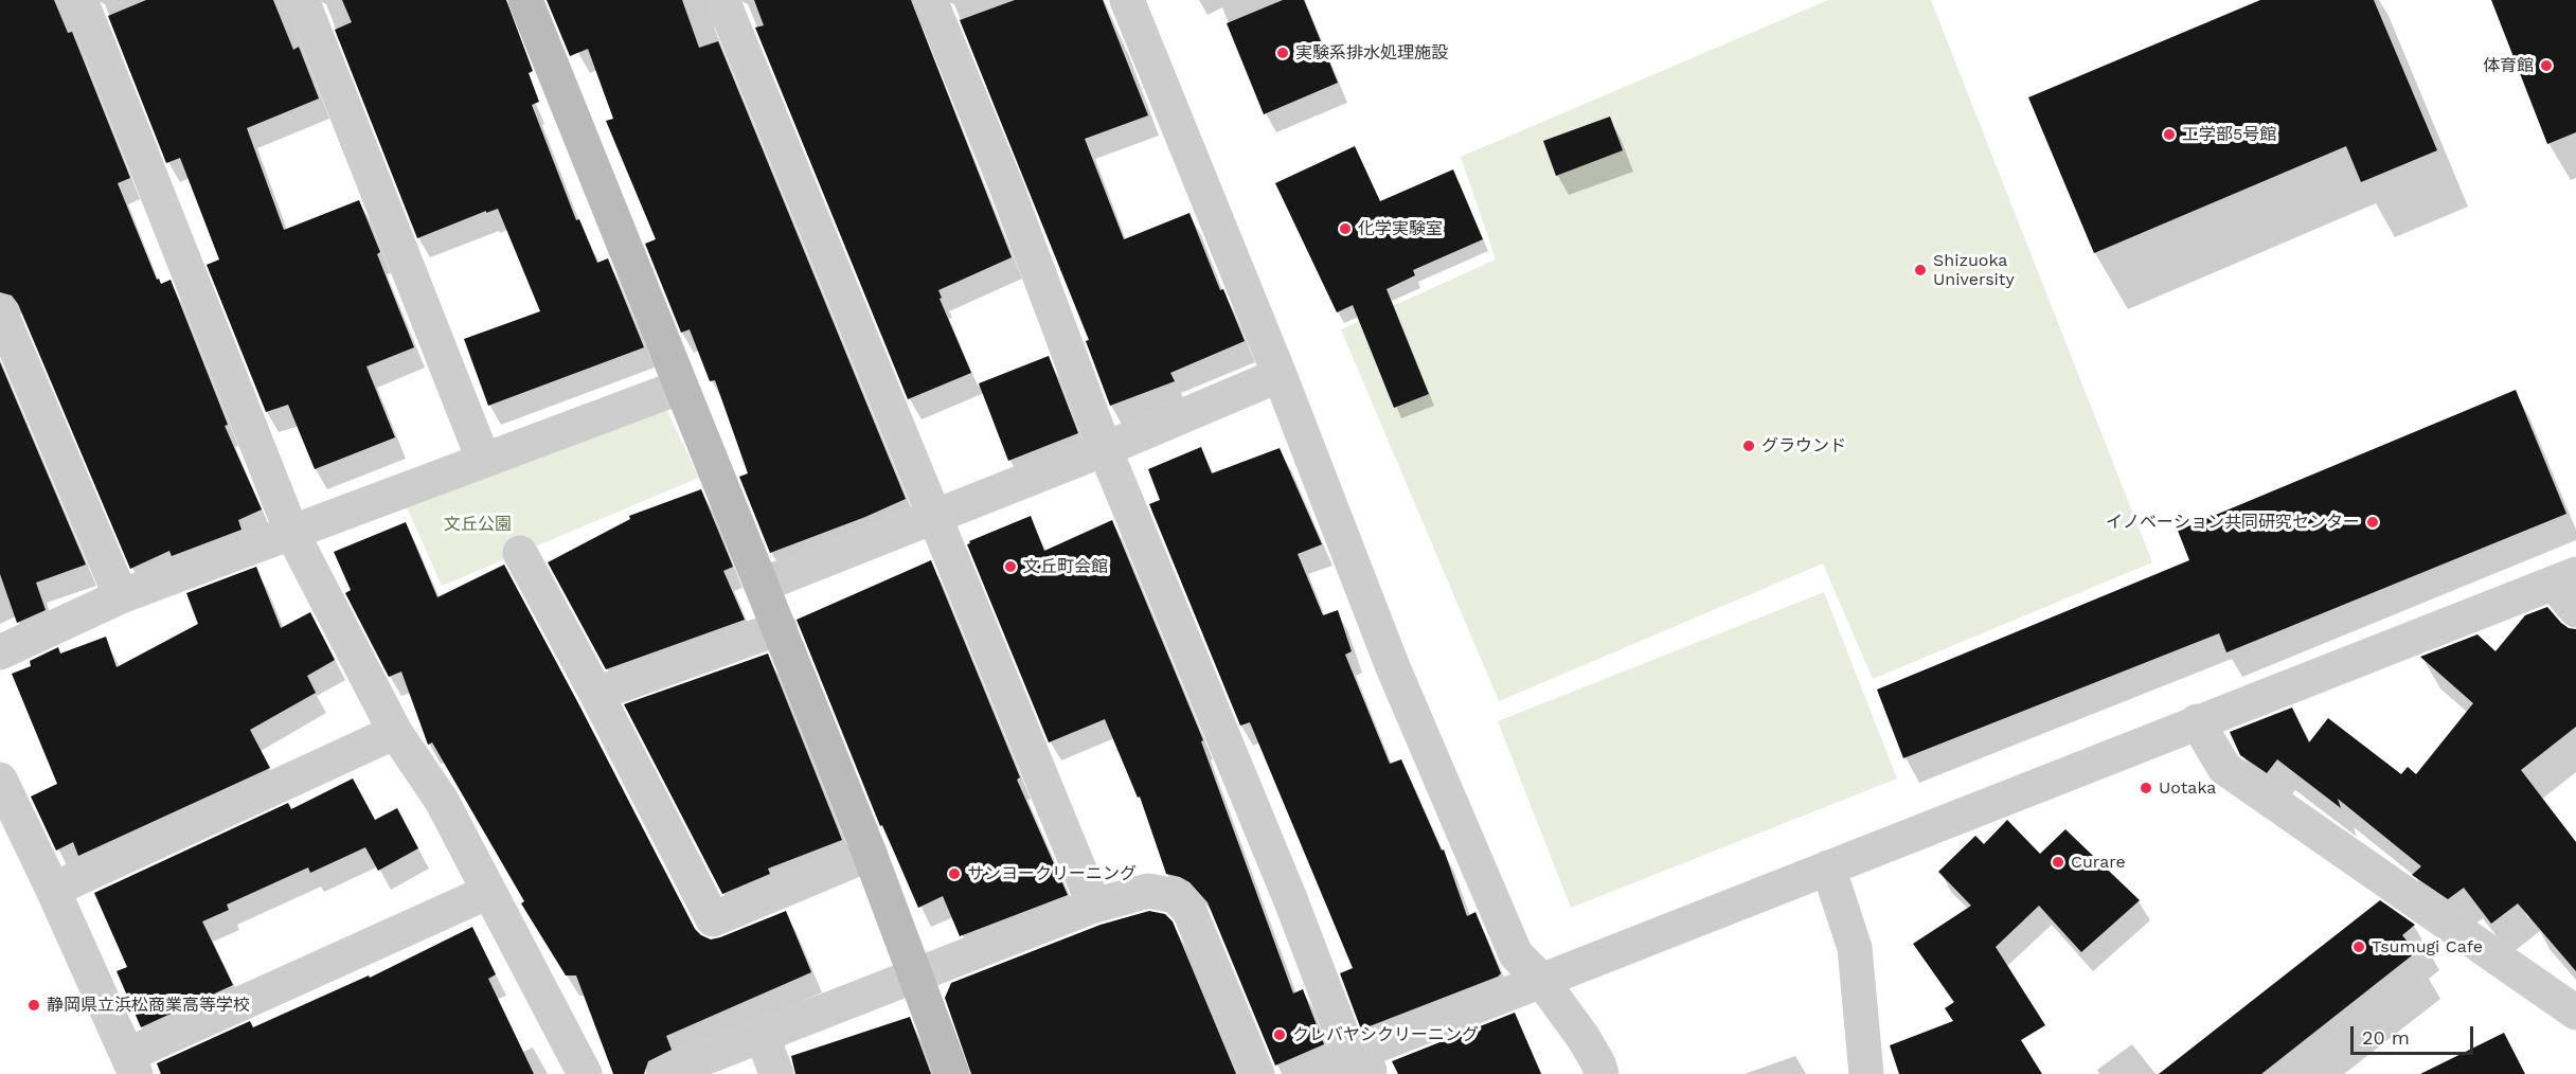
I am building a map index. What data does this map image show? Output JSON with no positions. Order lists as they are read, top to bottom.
{
  "parks": ["文丘公園"],
  "places": [
    "実験系排水処理施設",
    "体育館",
    "工学部5号館",
    "化学実験室",
    "Shizuoka University",
    "グラウンド",
    "イノベーション共同研究センター",
    "文丘町会館",
    "Uotaka",
    "Curare",
    "サンヨークリーニング",
    "Tsumugi Cafe",
    "静岡県立浜松商業高等学校",
    "クレバヤシクリーニング"
  ],
  "scale_bar": "20 m"
}
